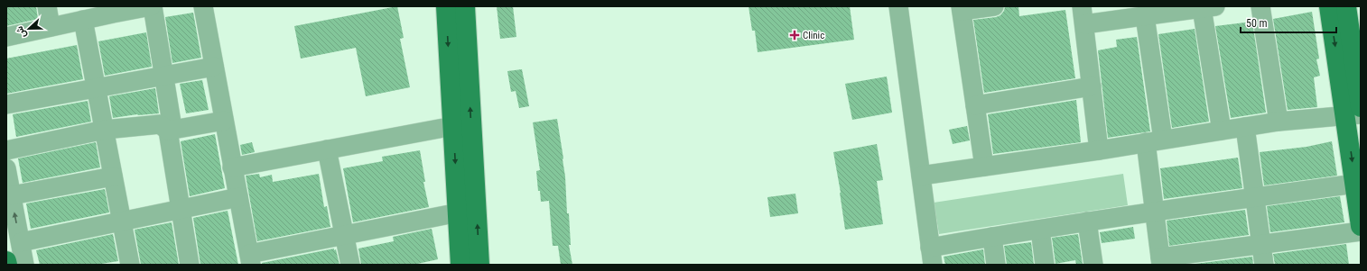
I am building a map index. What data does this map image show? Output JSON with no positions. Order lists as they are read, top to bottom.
{
  "places": {
    "health": ["Clinic"]
  },
  "scale_bar": "50 m",
  "north": "left"
}
